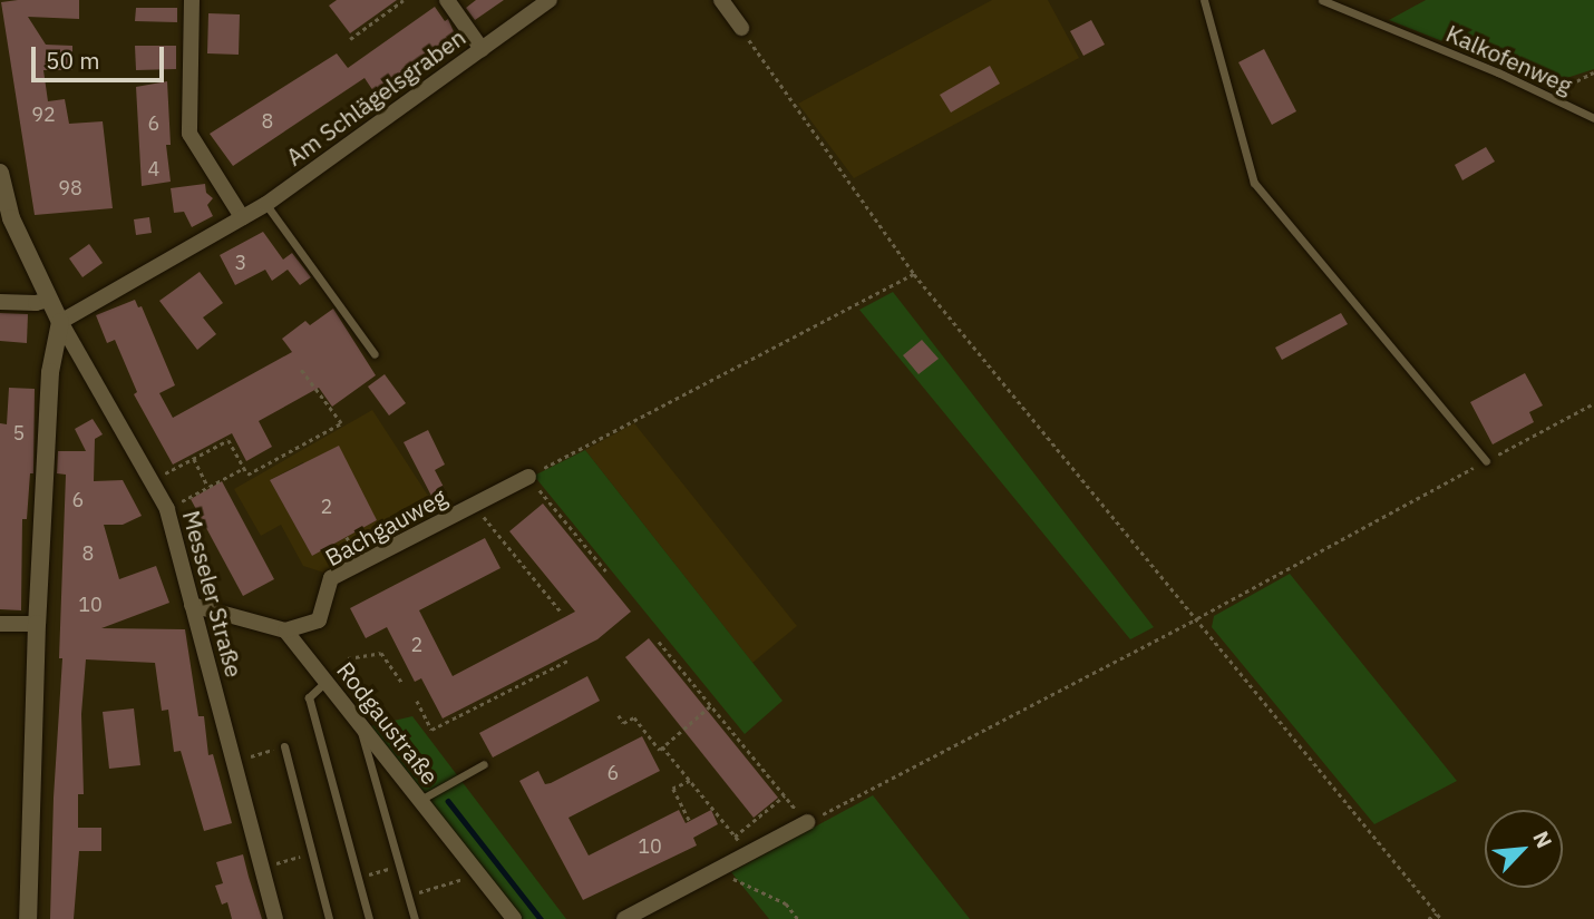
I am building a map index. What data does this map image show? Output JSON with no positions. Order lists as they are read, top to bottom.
{
  "streets": {
    "street": [
      "Am Schlägelsgraben",
      "Bachgauweg",
      "Messeler Straße",
      "Rodgaustraße"
    ],
    "lane": ["Kalkofenweg"]
  },
  "crossings": [
    ["Am Schlägelsgraben", "Messeler Straße"],
    ["Bachgauweg", "Rodgaustraße"]
  ],
  "house_numbers": [
    "92",
    "8",
    "6",
    "4",
    "98",
    "3",
    "5",
    "6",
    "2",
    "8",
    "10",
    "2",
    "6",
    "10"
  ],
  "scale_bar": "50 m",
  "north": "top right"
}
